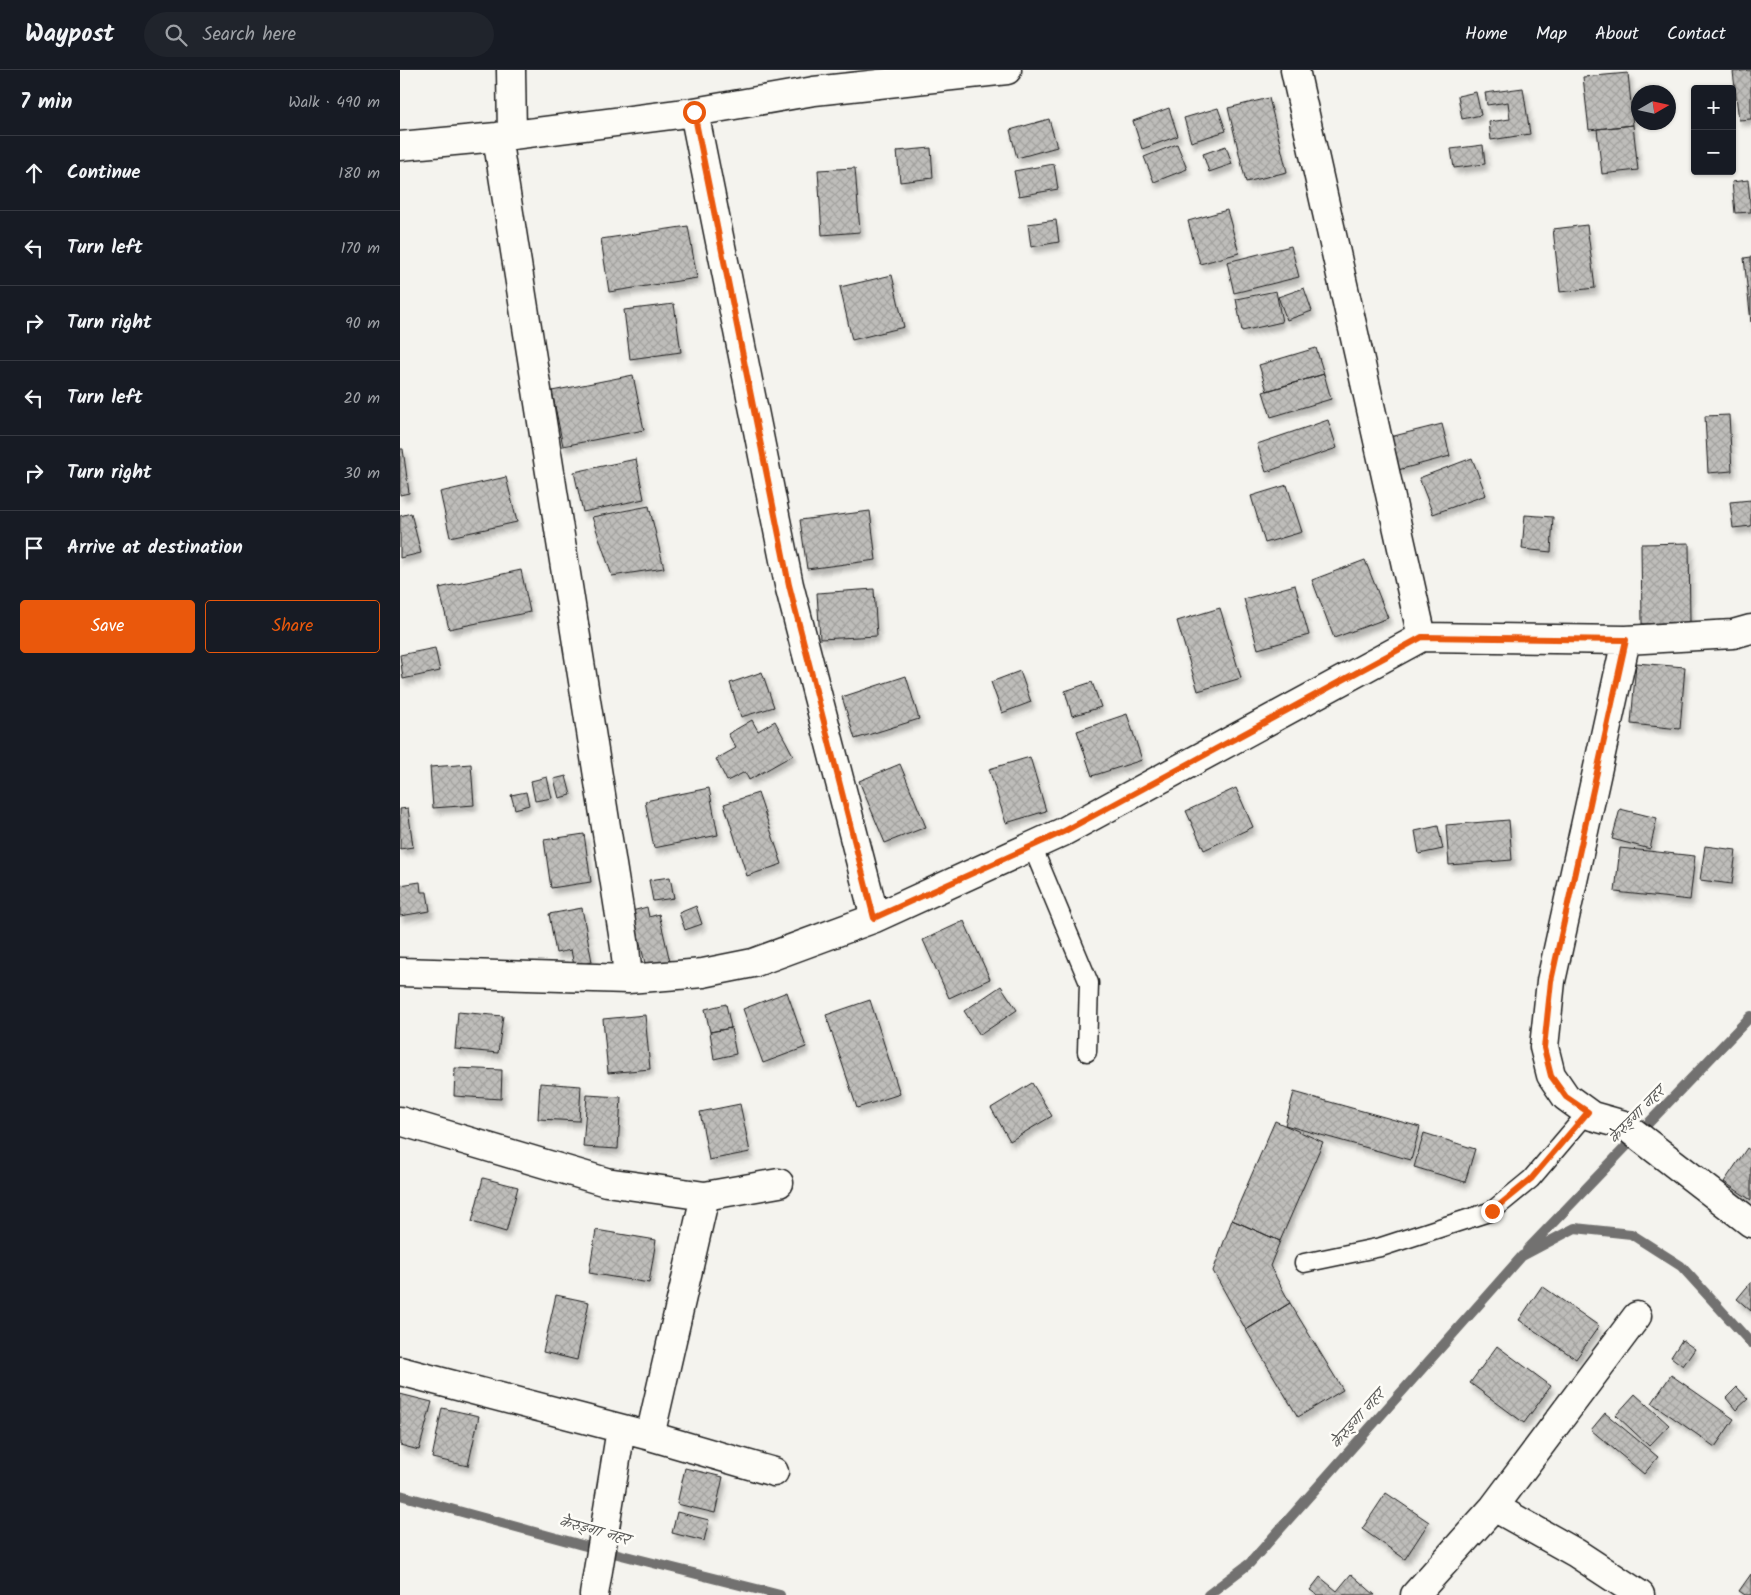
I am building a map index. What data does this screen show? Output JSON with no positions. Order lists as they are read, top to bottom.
{
  "water": ["केेरुङ्गा नहर"],
  "north": "right",
  "page": {
    "header": "Waypost",
    "search": "Search here",
    "nav": [
      "Home",
      "Map",
      "About",
      "Contact"
    ],
    "heading": ["7 min", "Walk · 490 m"],
    "map_buttons": ["+", "−"],
    "list": [
      ["Continue", "180 m"],
      ["Turn left", "170 m"],
      ["Turn right", "90 m"],
      ["Turn left", "20 m"],
      ["Turn right", "30 m"],
      "Arrive at destination"
    ],
    "buttons": ["Save", "Share"]
  }
}
